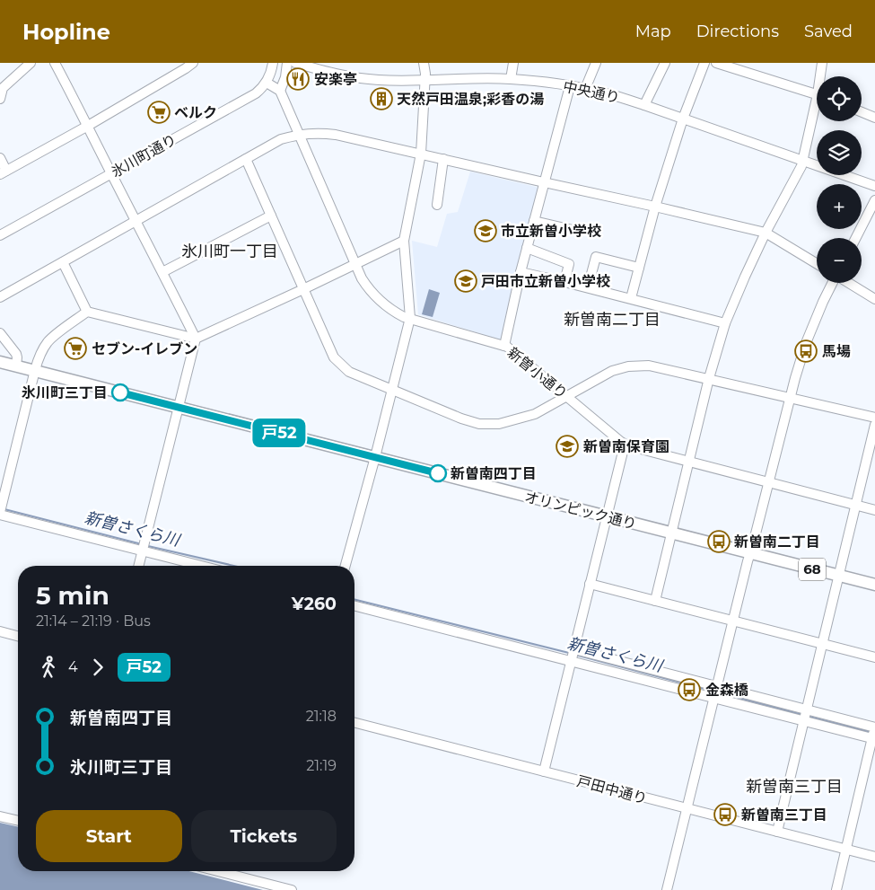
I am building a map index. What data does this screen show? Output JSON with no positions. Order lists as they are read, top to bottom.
{
  "streets": {
    "main road": ["オリンピック通り", "68"],
    "street": [
      "中央通り",
      "氷川町通り",
      "新曽小通り",
      "戸田中通り"
    ]
  },
  "districts": ["氷川町一丁目", "新曽南二丁目", "新曽南三丁目"],
  "water": ["新曽さくら川"],
  "places": {
    "restaurant": ["安楽亭"],
    "building": ["天然戸田温泉;彩香の湯"],
    "supermarket": ["ベルク", "セブン-イレブン"],
    "school or university": ["市立新曽小学校", "戸田市立新曽小学校", "新曽南保育園"],
    "bus stop": [
      "馬場",
      "新曽南二丁目",
      "金森橋",
      "新曽南三丁目"
    ],
    "other": ["氷川町三丁目", "新曽南四丁目"]
  },
  "lines": ["bus line 戸52"],
  "page": {
    "header": "Hopline",
    "nav": ["Map", "Directions", "Saved"],
    "on_map": "戸52",
    "map_buttons": ["+", "−"],
    "heading": ["5 min", "21:14 – 21:19 · Bus", "¥260"],
    "legs": ["4", "戸52"],
    "list": [
      {
        "name": "新曽南四丁目",
        "value": "21:18"
      },
      {
        "name": "氷川町三丁目",
        "value": "21:19"
      }
    ],
    "buttons": ["Start", "Tickets"]
  }
}
